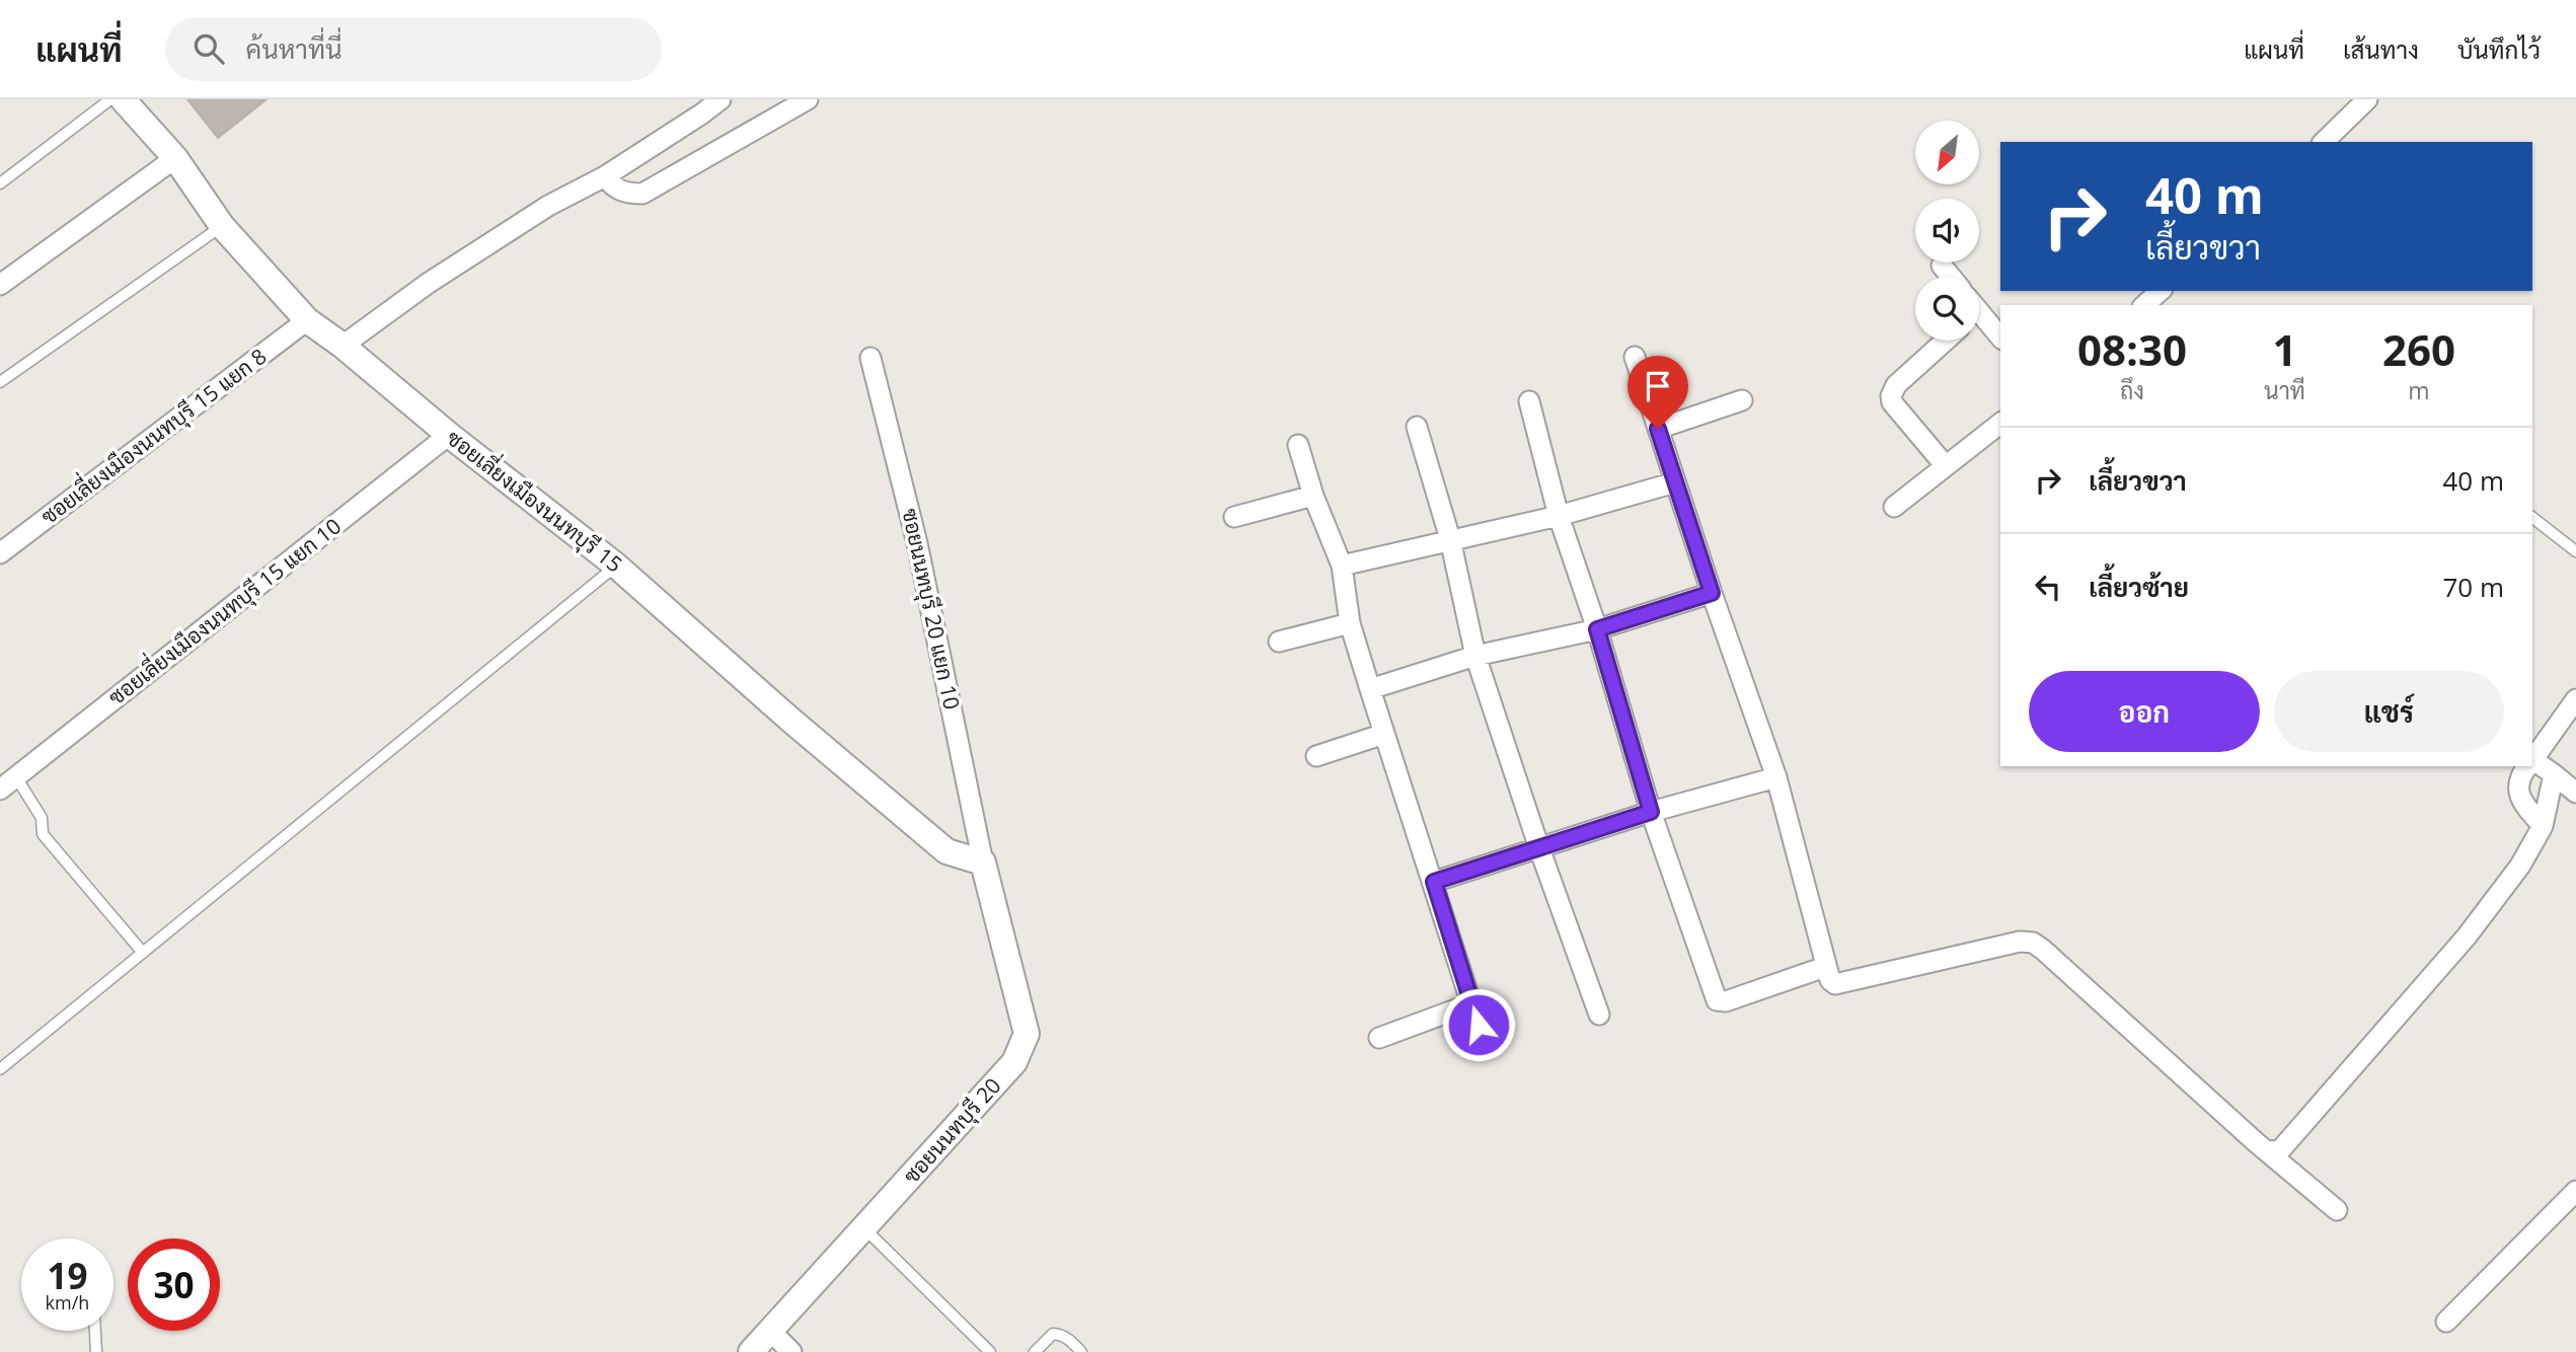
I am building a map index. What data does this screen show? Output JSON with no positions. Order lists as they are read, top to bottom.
{
  "streets": {
    "street": [
      "ซอยเลี่ยงเมืองนนทบุรี 15 แยก 8",
      "ซอยเลี่ยงเมืองนนทบุรี 15",
      "ซอยนนทบุรี 20 แยก 10",
      "ซอยเลี่ยงเมืองนนทบุรี 15 แยก 10",
      "ซอยนนทบุรี 20"
    ]
  },
  "crossings": [
    ["ซอยเลี่ยงเมืองนนทบุรี 15 แยก 8", "ซอยเลี่ยงเมืองนนทบุรี 15"],
    ["ซอยเลี่ยงเมืองนนทบุรี 15", "ซอยนนทบุรี 20 แยก 10"],
    ["ซอยเลี่ยงเมืองนนทบุรี 15", "ซอยเลี่ยงเมืองนนทบุรี 15 แยก 10"],
    ["ซอยเลี่ยงเมืองนนทบุรี 15", "ซอยนนทบุรี 20"],
    ["ซอยนนทบุรี 20 แยก 10", "ซอยนนทบุรี 20"]
  ],
  "north": "bottom left",
  "page": {
    "header": "แผนที่",
    "search": "ค้นหาที่นี่",
    "nav": ["แผนที่", "เส้นทาง", "บันทึกไว้"],
    "turn": ["40 m", "เลี้ยวขวา"],
    "eta": [
      "08:30",
      "ถึง",
      "1",
      "นาที",
      "260",
      "m"
    ],
    "list": [
      {
        "name": "เลี้ยวขวา",
        "value": "40 m"
      },
      {
        "name": "เลี้ยวซ้าย",
        "value": "70 m"
      }
    ],
    "buttons": ["ออก", "แชร์"],
    "speed": "19 km/h",
    "limit": "30"
  }
}
